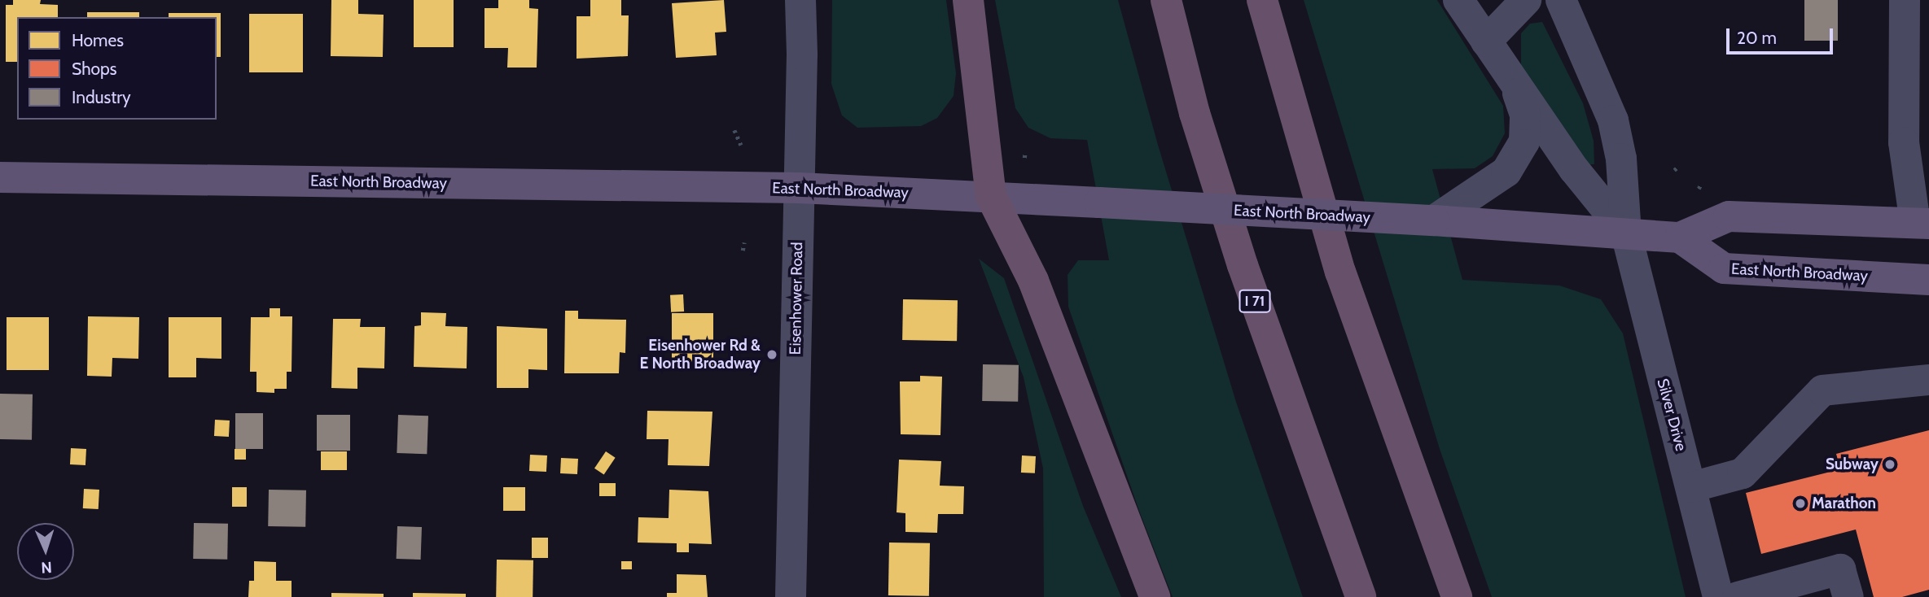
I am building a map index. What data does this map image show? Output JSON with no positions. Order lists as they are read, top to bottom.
{
  "streets": {
    "highway": ["I 71"],
    "main road": ["East North Broadway"],
    "street": ["Eisenhower Road", "Silver Drive"]
  },
  "crossings": [
    ["East North Broadway", "Eisenhower Road"],
    ["East North Broadway", "Silver Drive"]
  ],
  "places": ["Eisenhower Rd & E North Broadway", "Subway", "Marathon"],
  "legend": ["Homes", "Shops", "Industry"],
  "scale_bar": "20 m",
  "north": "bottom"
}
